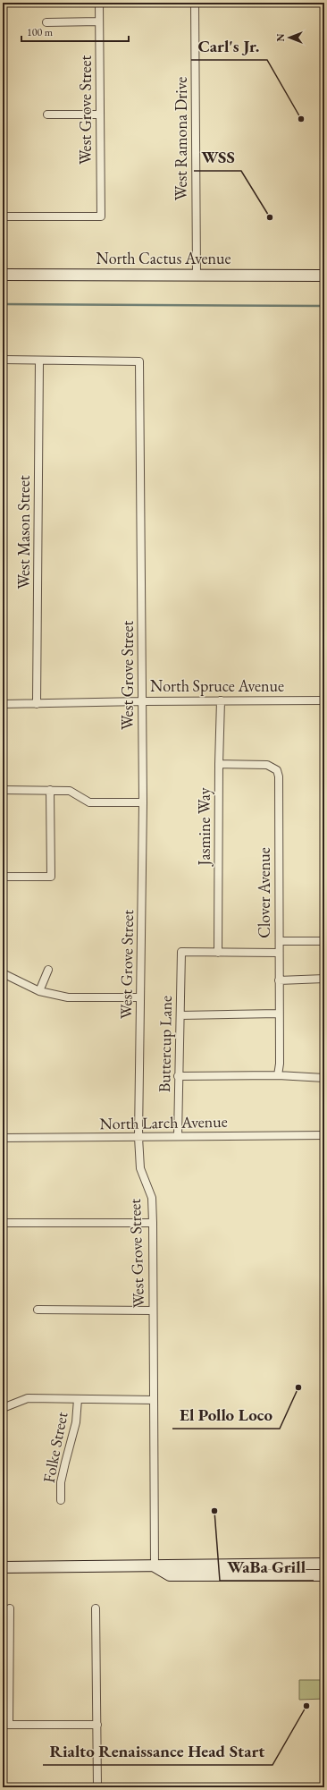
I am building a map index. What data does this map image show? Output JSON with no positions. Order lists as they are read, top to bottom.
{
  "streets": {
    "main road": ["North Cactus Avenue"],
    "street": [
      "West Grove Street",
      "West Ramona Drive",
      "West Mason Street",
      "North Spruce Avenue",
      "Jasmine Way",
      "Clover Avenue",
      "Buttercup Lane",
      "North Larch Avenue",
      "Folke Street"
    ]
  },
  "crossings": [
    ["West Grove Street", "West Mason Street"],
    ["West Grove Street", "North Spruce Avenue"],
    ["West Grove Street", "North Larch Avenue"],
    ["West Ramona Drive", "North Cactus Avenue"],
    ["West Mason Street", "North Spruce Avenue"],
    ["North Spruce Avenue", "Jasmine Way"],
    ["Jasmine Way", "Clover Avenue"],
    ["Jasmine Way", "Buttercup Lane"],
    ["Buttercup Lane", "North Larch Avenue"]
  ],
  "places": [
    "Carl's Jr.",
    "WSS",
    "El Pollo Loco",
    "WaBa Grill",
    "Rialto Renaissance Head Start"
  ],
  "scale_bar": "100 m",
  "north": "left"
}
